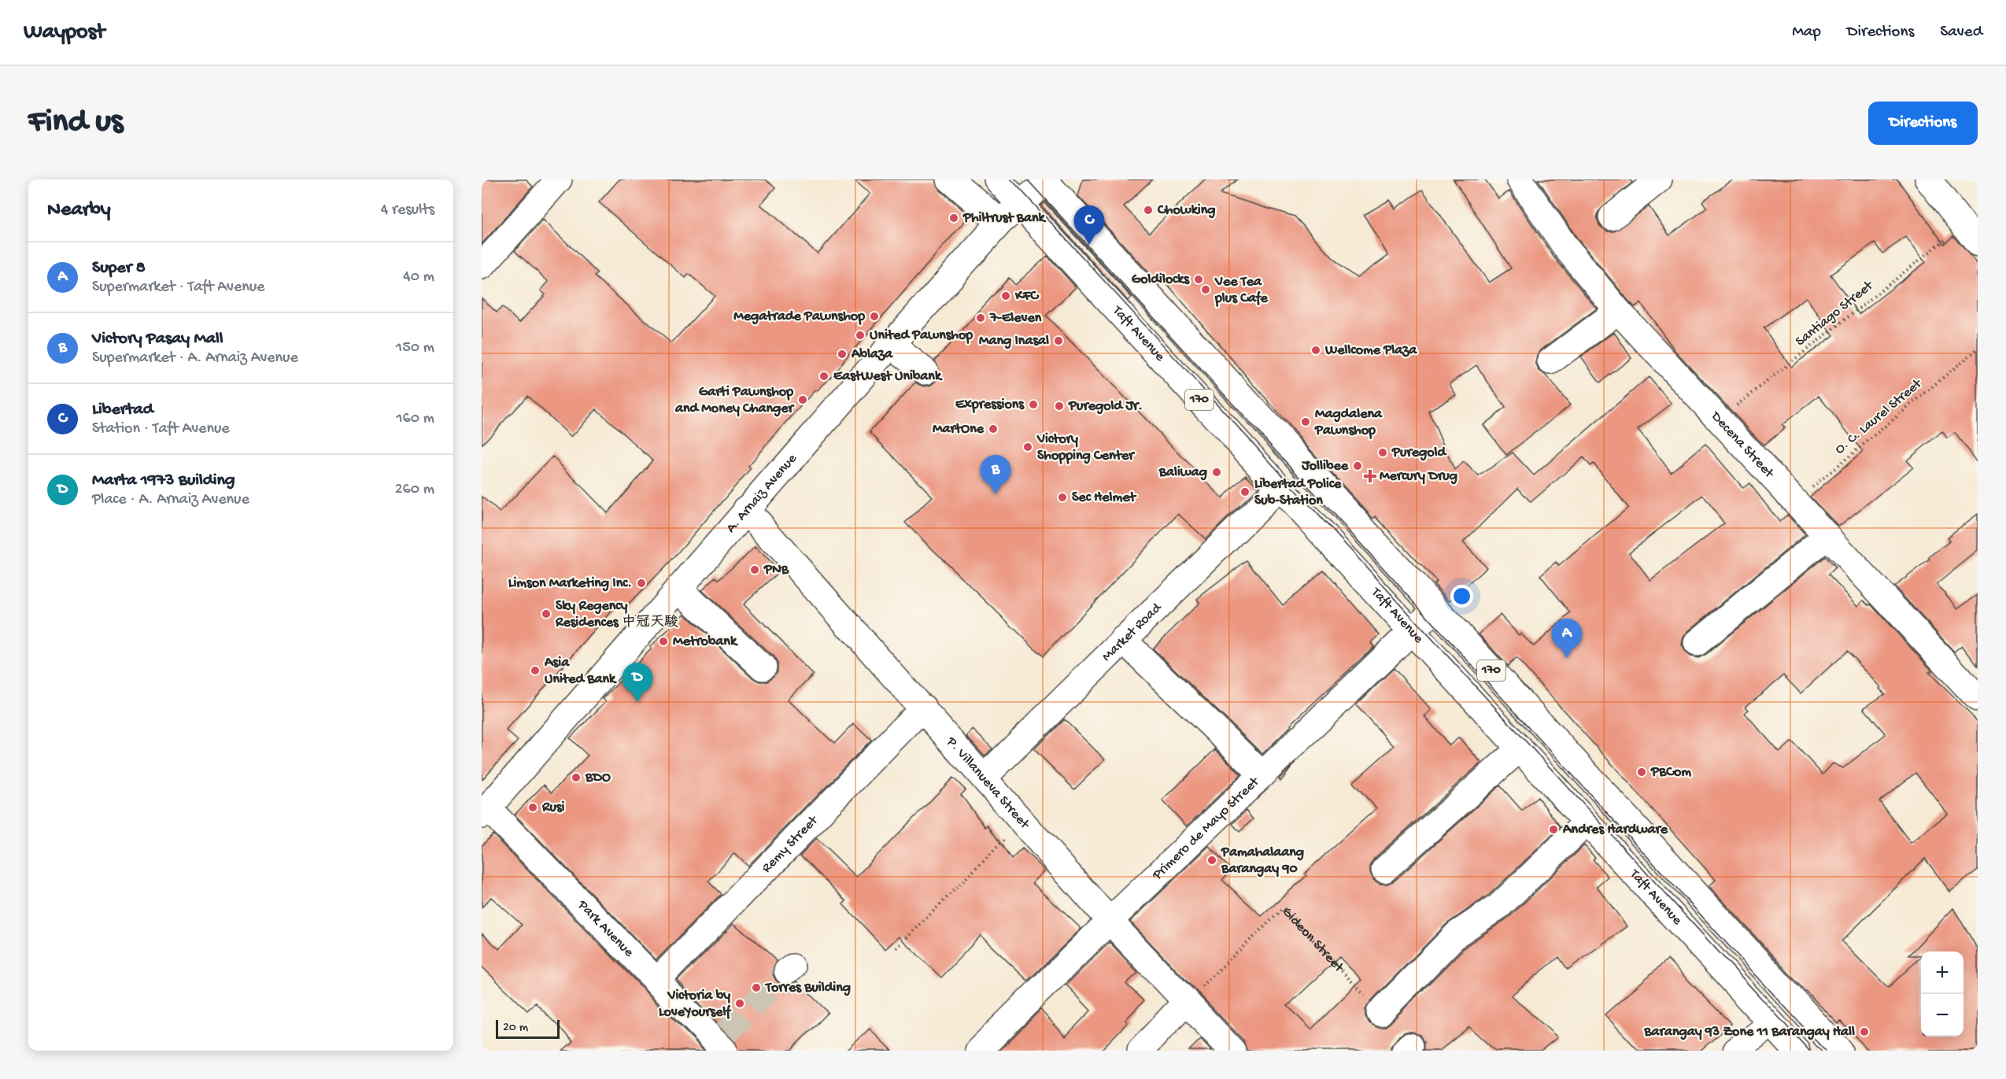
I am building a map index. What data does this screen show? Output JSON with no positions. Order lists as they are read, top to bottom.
{
  "streets": {
    "street": [
      "Taft Avenue",
      "170",
      "Decena Street",
      "A. Arnaiz Avenue",
      "Market Road",
      "P. Villanueva Street",
      "Primero de Mayo Street",
      "Remy Street",
      "Park Avenue"
    ],
    "path": ["Santiago Street", "O. C. Laurel Street", "Gideon Street"]
  },
  "crossings": [
    ["Santiago Street", "Decena Street"],
    ["Taft Avenue", "A. Arnaiz Avenue"],
    ["Taft Avenue", "Market Road"],
    ["Taft Avenue", "Primero de Mayo Street"],
    ["170", "A. Arnaiz Avenue"],
    ["170", "Primero de Mayo Street"],
    ["O. C. Laurel Street", "Decena Street"],
    ["A. Arnaiz Avenue", "P. Villanueva Street"],
    ["A. Arnaiz Avenue", "Park Avenue"],
    ["Market Road", "P. Villanueva Street"],
    ["P. Villanueva Street", "Primero de Mayo Street"],
    ["P. Villanueva Street", "Remy Street"],
    ["P. Villanueva Street", "Gideon Street"],
    ["Remy Street", "Park Avenue"]
  ],
  "places": {
    "other": [
      "Chowking",
      "Philtrust Bank",
      "Goldilocks",
      "Vee Tea plus Cafe",
      "KFC",
      "Megatrade Pawnshop",
      "7-Eleven",
      "United Pawnshop",
      "Mang Inasal",
      "Wellcome Plaza",
      "Ablaza",
      "EastWest Unibank",
      "Garti Pawnshop and Money Changer",
      "Expressions",
      "Puregold Jr.",
      "Magdalena Pawnshop",
      "MartOne",
      "Victory Shopping Center",
      "Puregold",
      "Jollibee",
      "Baliwag",
      "Libertad Police Sub-Station",
      "Sec Helmet",
      "PNB",
      "Limson Marketing Inc.",
      "Sky Regency Residences 中冠天駿",
      "Metrobank",
      "Asia United Bank",
      "PBCom",
      "BDO",
      "Rusi",
      "Andres Hardware",
      "Pamahalaang Barangay 90",
      "Torres Building",
      "Victoria by LoveYourself",
      "Barangay 93 Zone 11 Barangay Hall"
    ],
    "health": ["Mercury Drug"]
  },
  "scale_bar": "20 m",
  "page": {
    "header": "Waypost",
    "nav": ["Map", "Directions", "Saved"],
    "buttons": "Directions",
    "title": "Find us",
    "heading": ["Nearby", "4 results"],
    "pins": [
      "C",
      "B",
      "A",
      "D"
    ],
    "list": [
      {
        "mark": "A",
        "name": "Super 8",
        "note": "Supermarket · Taft Avenue",
        "value": "40 m"
      },
      {
        "mark": "B",
        "name": "Victory Pasay Mall",
        "note": "Supermarket · A. Arnaiz Avenue",
        "value": "150 m"
      },
      {
        "mark": "C",
        "name": "Libertad",
        "note": "Station · Taft Avenue",
        "value": "160 m"
      },
      {
        "mark": "D",
        "name": "Marta 1973 Building",
        "note": "Place · A. Arnaiz Avenue",
        "value": "260 m"
      }
    ],
    "map_buttons": ["+", "−"],
    "scale": "20 m"
  }
}
